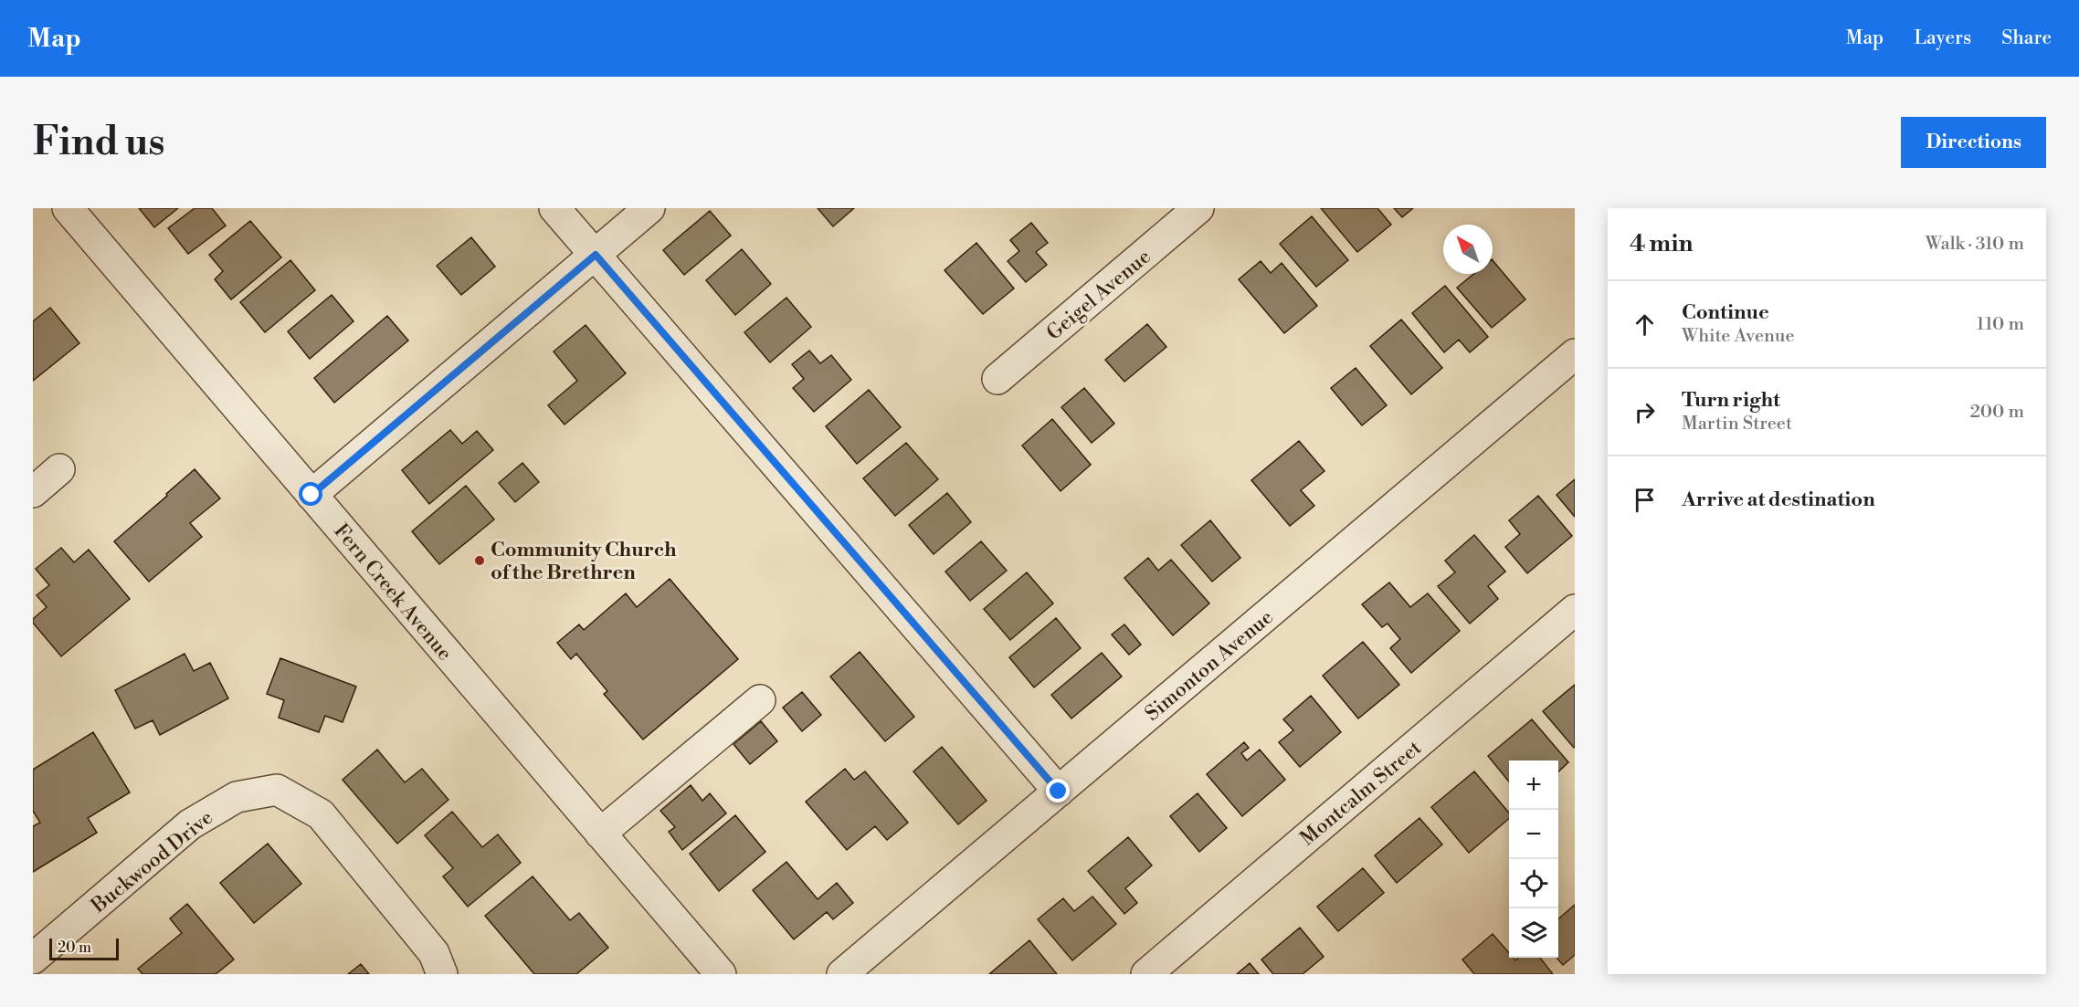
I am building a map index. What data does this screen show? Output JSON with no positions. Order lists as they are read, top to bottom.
{
  "streets": {
    "street": [
      "Geigel Avenue",
      "Fern Creek Avenue",
      "Simonton Avenue",
      "Montcalm Street",
      "Buckwood Drive"
    ]
  },
  "places": ["Community Church of the Brethren"],
  "scale_bar": "20 m",
  "north": "top left",
  "page": {
    "header": "Map",
    "nav": ["Map", "Layers", "Share"],
    "buttons": "Directions",
    "title": "Find us",
    "heading": ["4 min", "Walk · 310 m"],
    "list": [
      ["Continue", "White Avenue", "110 m"],
      ["Turn right", "Martin Street", "200 m"],
      "Arrive at destination"
    ],
    "map_buttons": ["+", "−"],
    "scale": "20 m"
  }
}
